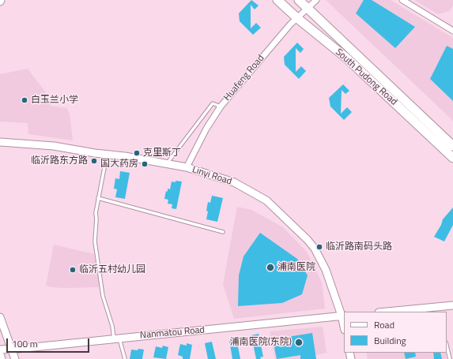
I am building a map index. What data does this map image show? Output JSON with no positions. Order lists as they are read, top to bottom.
{
  "streets": {
    "main road": ["South Pudong Road"],
    "street": ["Huafeng Road", "Linyi Road", "Nanmatou Road"]
  },
  "crossings": [
    ["South Pudong Road", "Huafeng Road"],
    ["Huafeng Road", "Linyi Road"],
    ["Linyi Road", "Nanmatou Road"]
  ],
  "places": [
    "白玉兰小学",
    "克里斯丁",
    "临沂路东方路",
    "国大药房",
    "临沂路南码头路",
    "浦南医院",
    "临沂五村幼儿园",
    "浦南医院(东院)"
  ],
  "legend": ["Road", "Building"],
  "scale_bar": "100 m"
}
